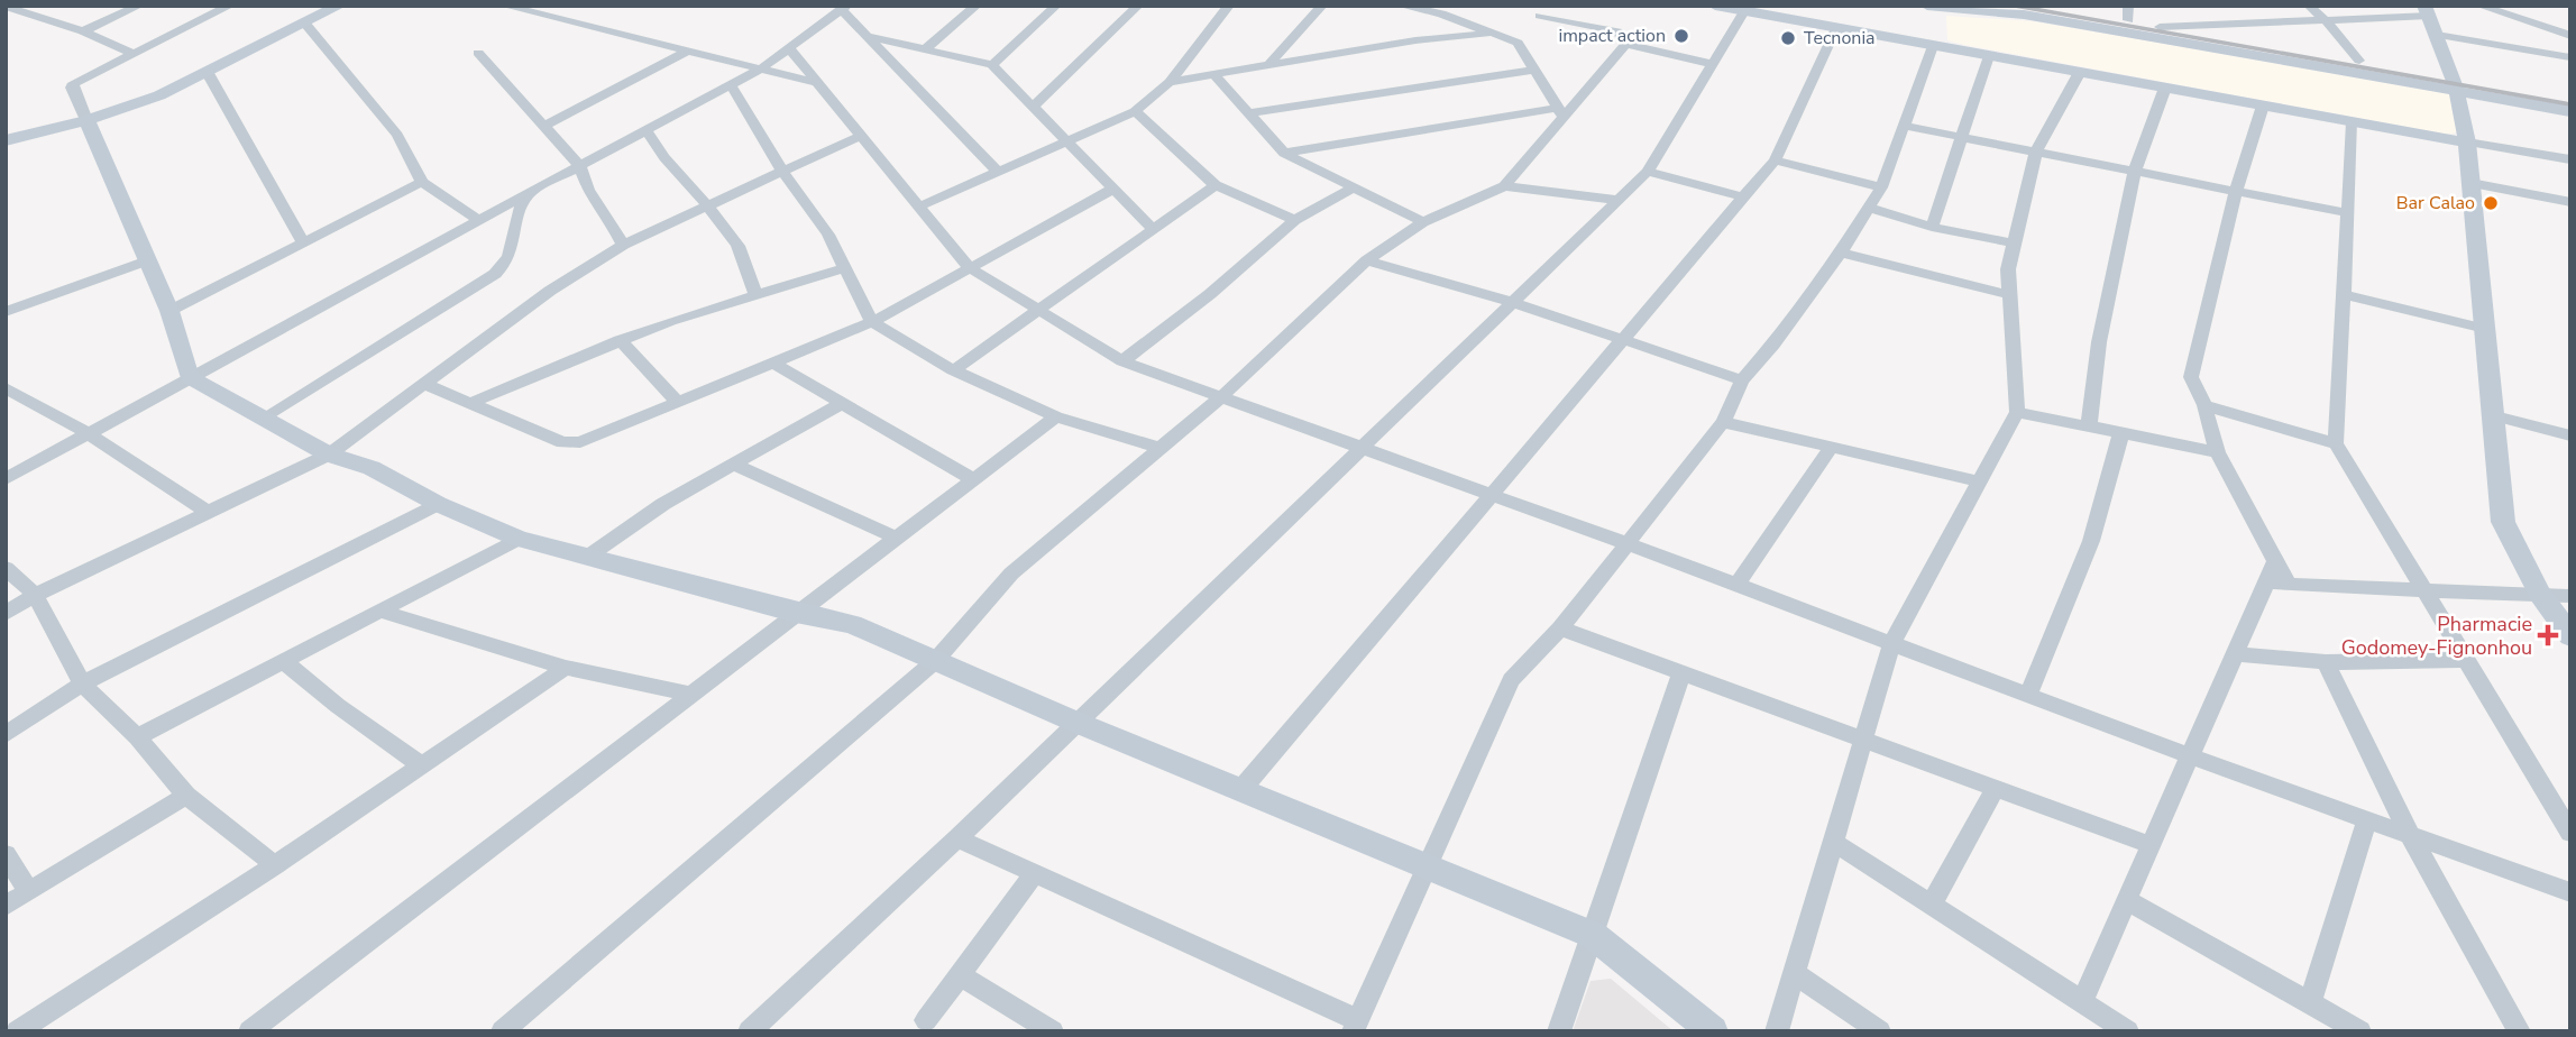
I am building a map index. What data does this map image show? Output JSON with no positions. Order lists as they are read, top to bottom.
{
  "places": {
    "other": ["impact action", "Tecnonia", "Bar Calao"],
    "health": ["Pharmacie Godomey-Fignonhou"]
  }
}
